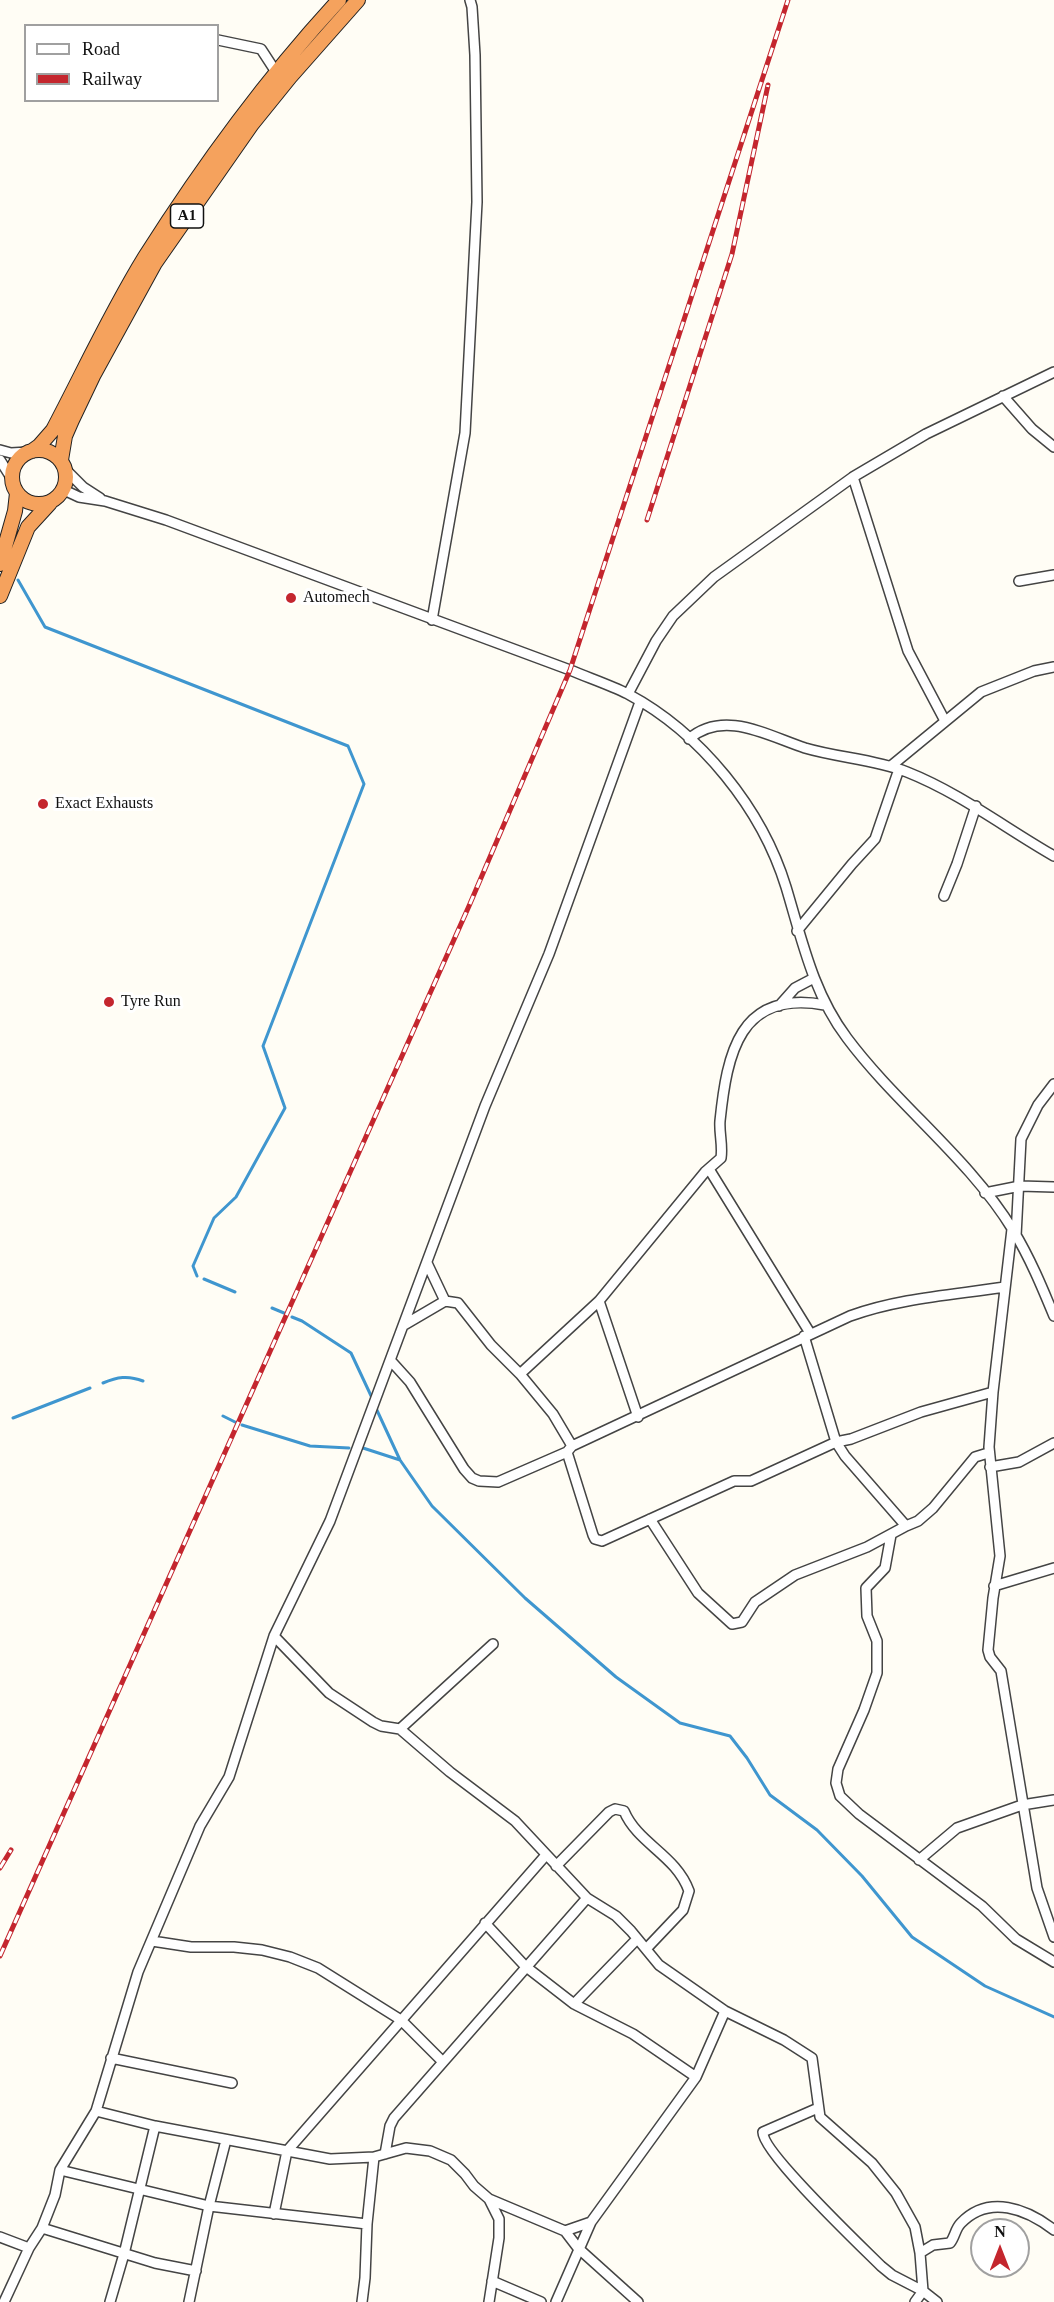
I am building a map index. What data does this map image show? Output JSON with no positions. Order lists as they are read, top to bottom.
{
  "streets": {
    "highway": ["A1"]
  },
  "places": ["Automech", "Exact Exhausts", "Tyre Run"],
  "legend": ["Road", "Railway"],
  "north": "top"
}
